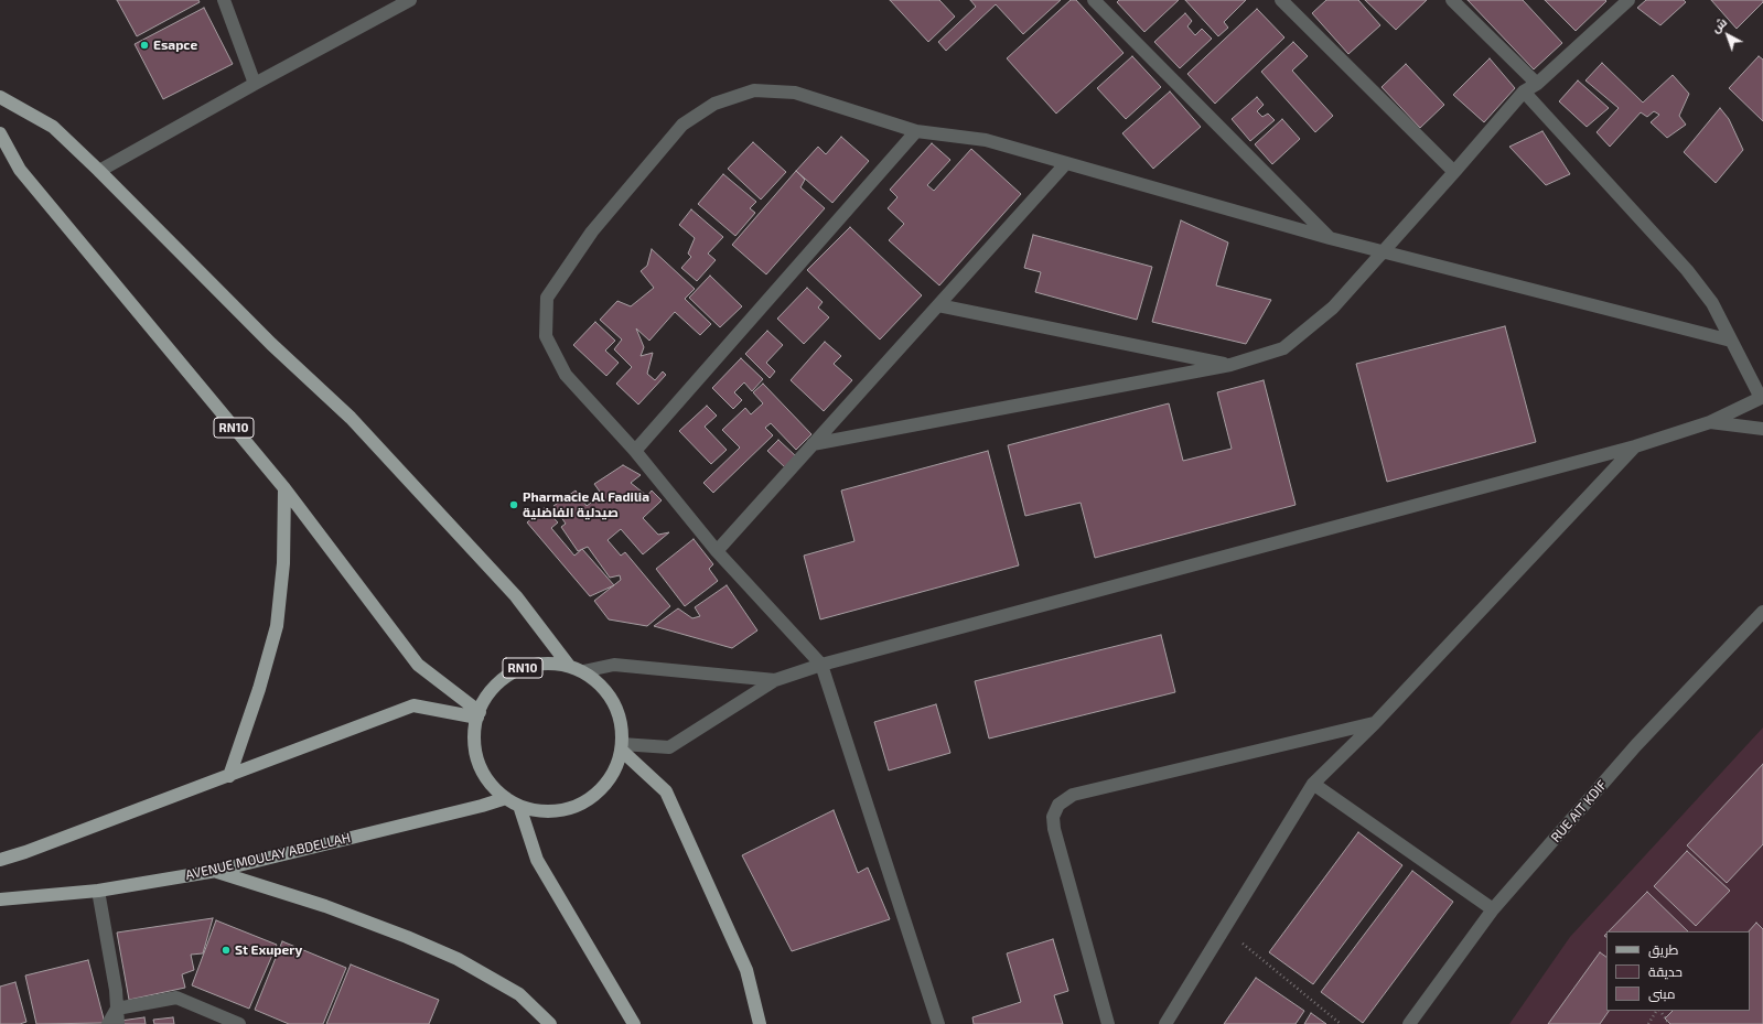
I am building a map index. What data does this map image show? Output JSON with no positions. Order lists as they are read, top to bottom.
{
  "streets": {
    "main road": ["RN10", "AVENUE MOULAY ABDELLAH"],
    "street": ["RUE AIT KDIF"]
  },
  "crossings": [
    ["RN10", "AVENUE MOULAY ABDELLAH"]
  ],
  "places": ["Esapce", "Pharmacie Al Fadilia صيدلية الفاضلية", "St Exupery"],
  "legend": ["طريق", "حديقة", "مبنى"],
  "north": "top left"
}
